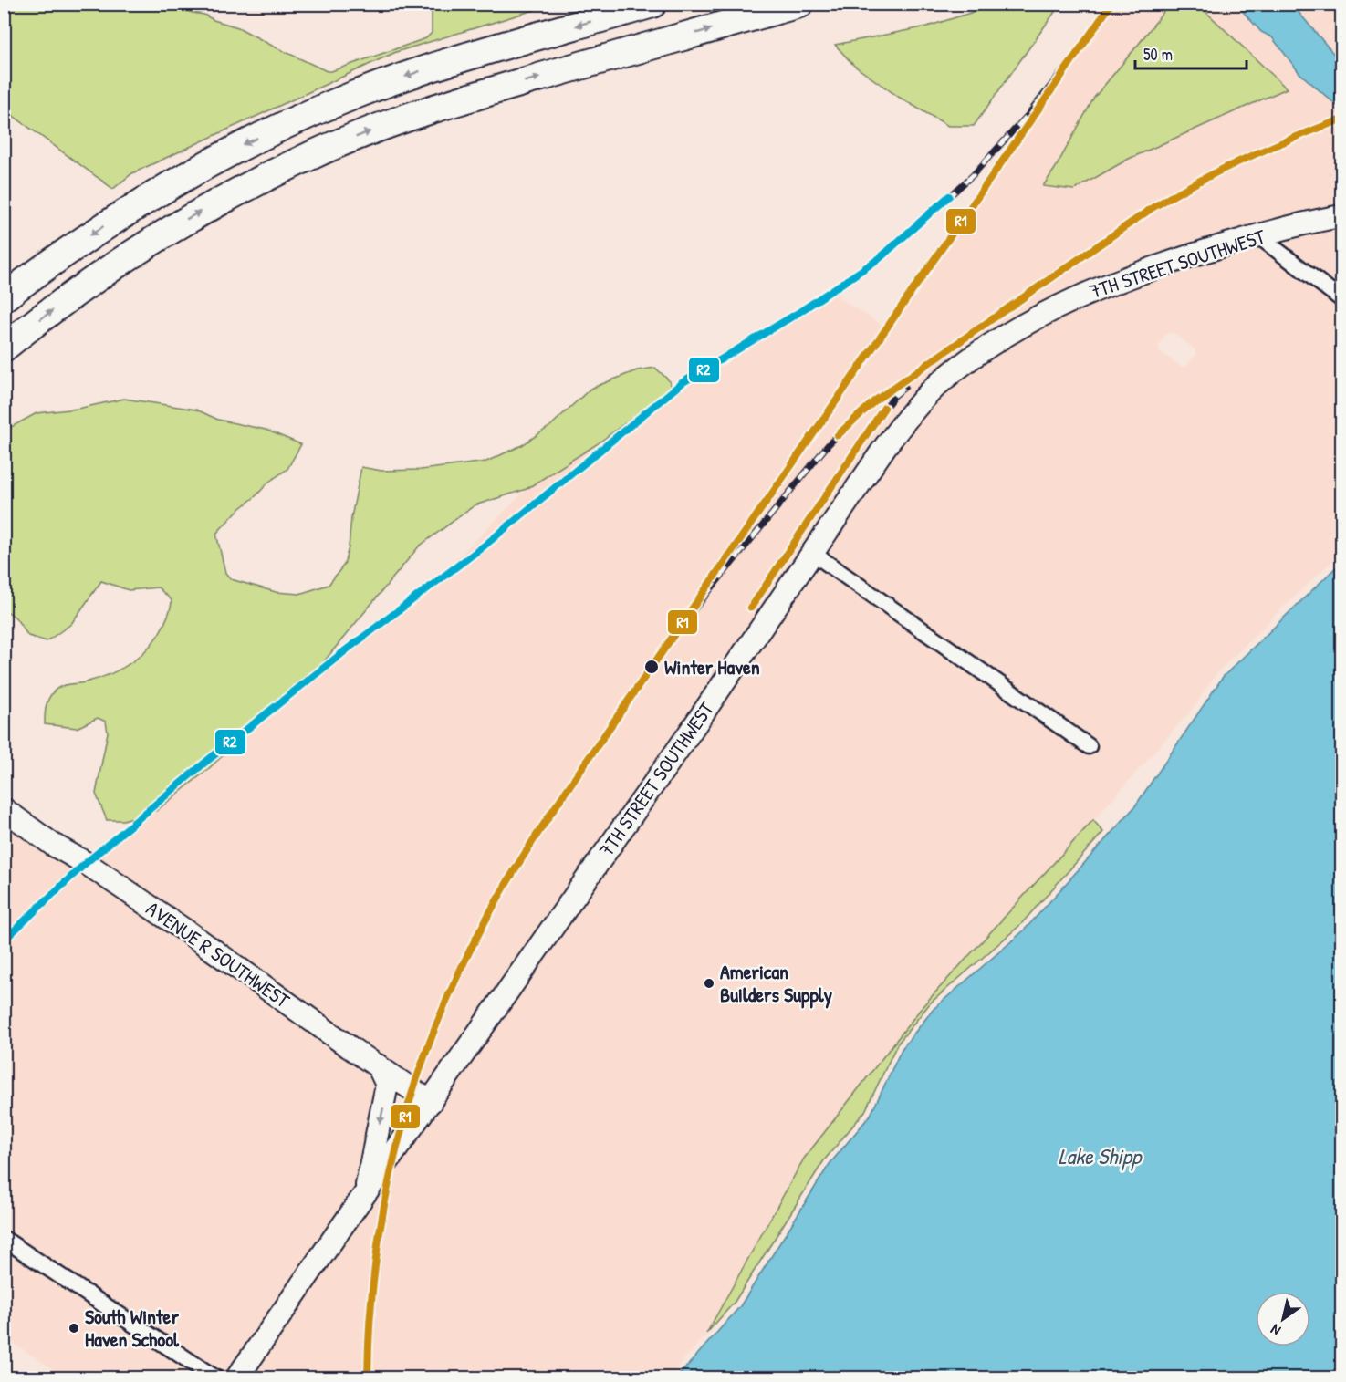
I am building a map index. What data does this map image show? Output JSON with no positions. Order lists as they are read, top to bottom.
{
  "streets": {
    "street": ["7TH STREET SOUTHWEST", "AVENUE R SOUTHWEST"]
  },
  "crossings": [
    ["7TH STREET SOUTHWEST", "AVENUE R SOUTHWEST"]
  ],
  "water": ["Lake Shipp"],
  "places": ["Winter Haven", "American Builders Supply", "South Winter Haven School"],
  "lines": ["transit line R1", "transit line R2"],
  "scale_bar": "50 m",
  "north": "bottom left"
}
